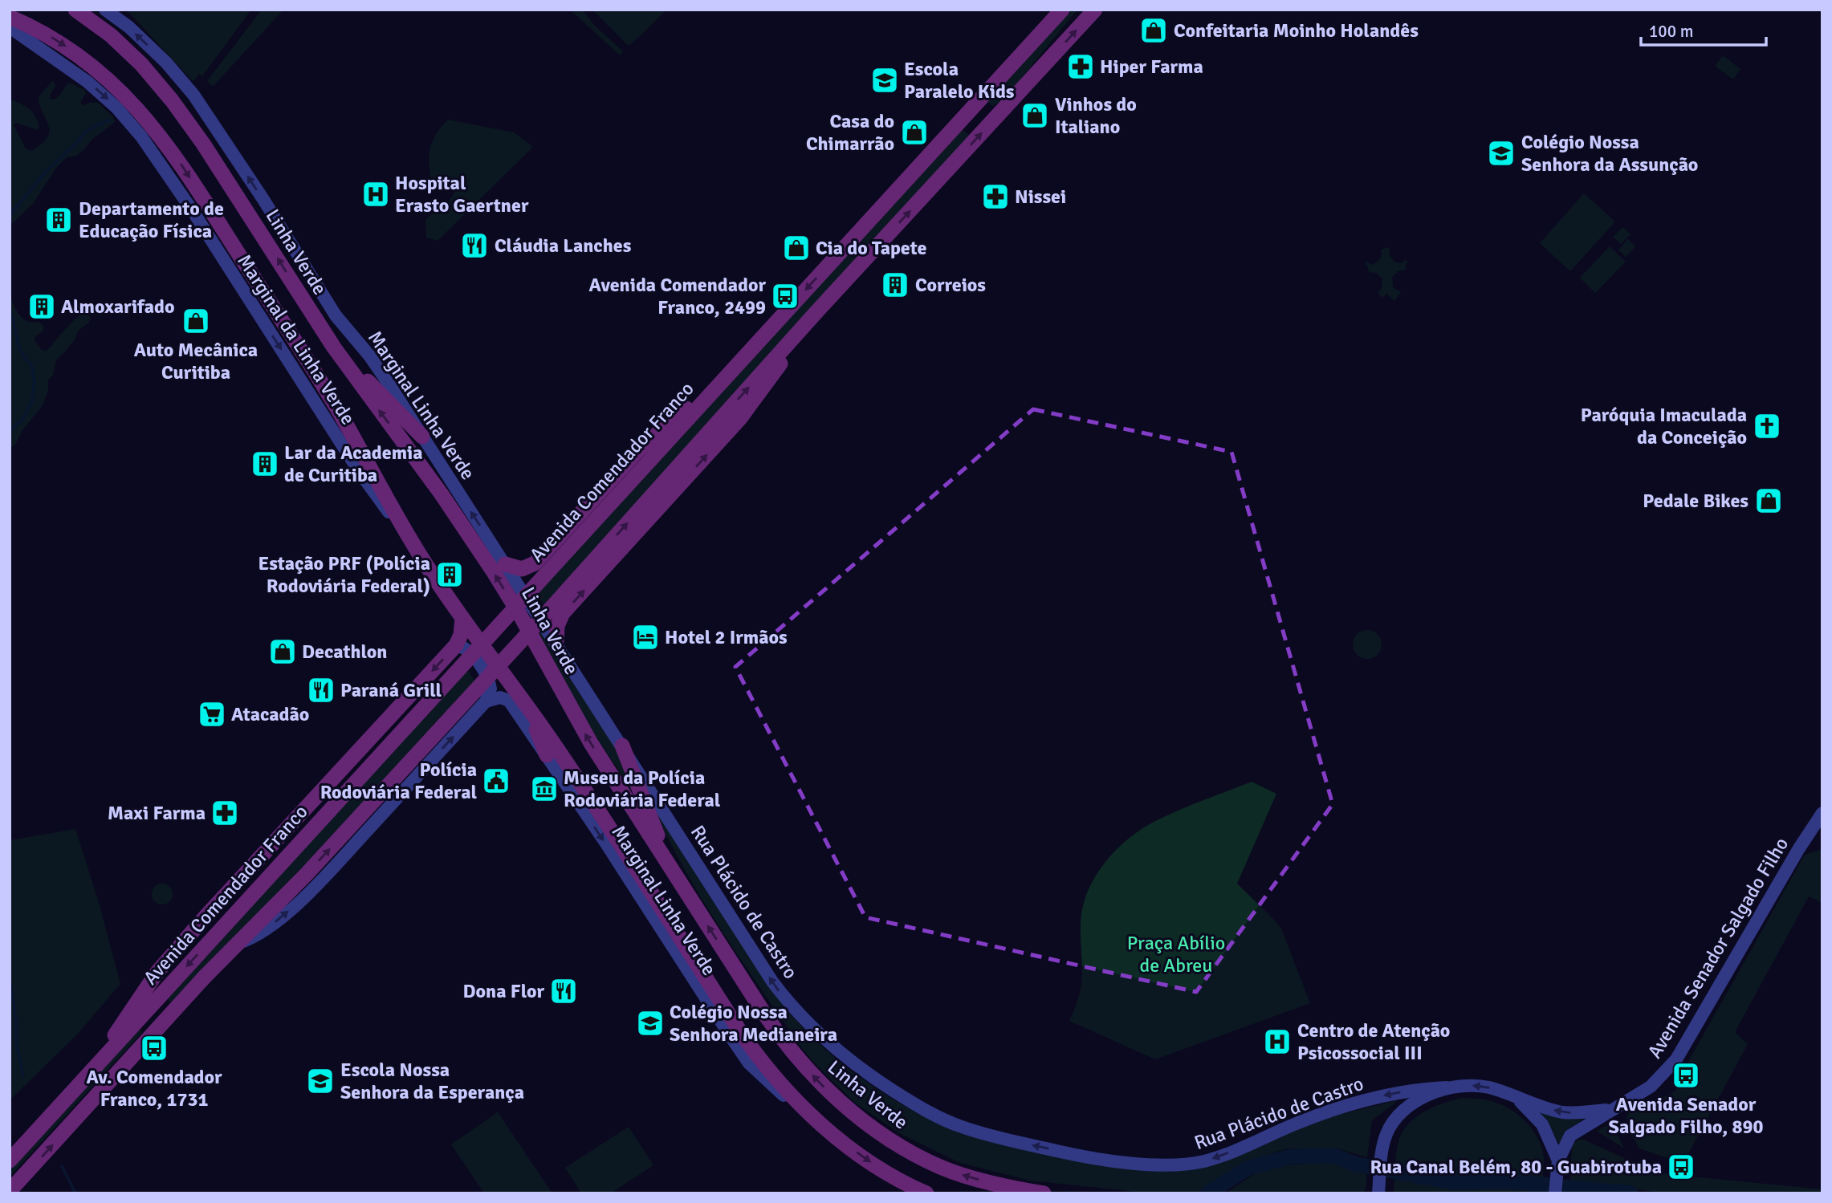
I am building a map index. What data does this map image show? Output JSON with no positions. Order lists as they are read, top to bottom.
{
  "streets": {
    "highway": ["Linha Verde", "Avenida Comendador Franco"],
    "main road": [
      "Marginal da Linha Verde",
      "Marginal Linha Verde",
      "Rua Plácido de Castro",
      "Avenida Senador Salgado Filho"
    ]
  },
  "crossings": [
    ["Marginal Linha Verde", "Avenida Comendador Franco"],
    ["Marginal Linha Verde", "Rua Plácido de Castro"],
    ["Rua Plácido de Castro", "Avenida Senador Salgado Filho"]
  ],
  "one_way": ["Marginal da Linha Verde", "Rua Plácido de Castro"],
  "parks": ["Praça Abílio de Abreu"],
  "places": {
    "shop": [
      "Confeitaria Moinho Holandês",
      "Vinhos do Italiano",
      "Casa do Chimarrão",
      "Cia do Tapete",
      "Auto Mecânica Curitiba",
      "Pedale Bikes",
      "Decathlon"
    ],
    "pharmacy": ["Hiper Farma", "Nissei", "Maxi Farma"],
    "school or university": [
      "Escola Paralelo Kids",
      "Colégio Nossa Senhora da Assunção",
      "Colégio Nossa Senhora Medianeira",
      "Escola Nossa Senhora da Esperança"
    ],
    "hospital": ["Hospital Erasto Gaertner", "Centro de Atenção Psicossocial III"],
    "building": [
      "Departamento de Educação Física",
      "Correios",
      "Almoxarifado",
      "Lar da Academia de Curitiba",
      "Estação PRF (Polícia Rodoviária Federal)"
    ],
    "restaurant": ["Cláudia Lanches", "Paraná Grill", "Dona Flor"],
    "bus stop": [
      "Avenida Comendador Franco, 2499",
      "Av. Comendador Franco, 1731",
      "Avenida Senador Salgado Filho, 890",
      "Rua Canal Belém, 80 - Guabirotuba"
    ],
    "church": ["Paróquia Imaculada da Conceição"],
    "hotel": ["Hotel 2 Irmãos"],
    "supermarket": ["Atacadão"],
    "public building": ["Polícia Rodoviária Federal"],
    "museum": ["Museu da Polícia Rodoviária Federal"]
  },
  "scale_bar": "100 m"
}
